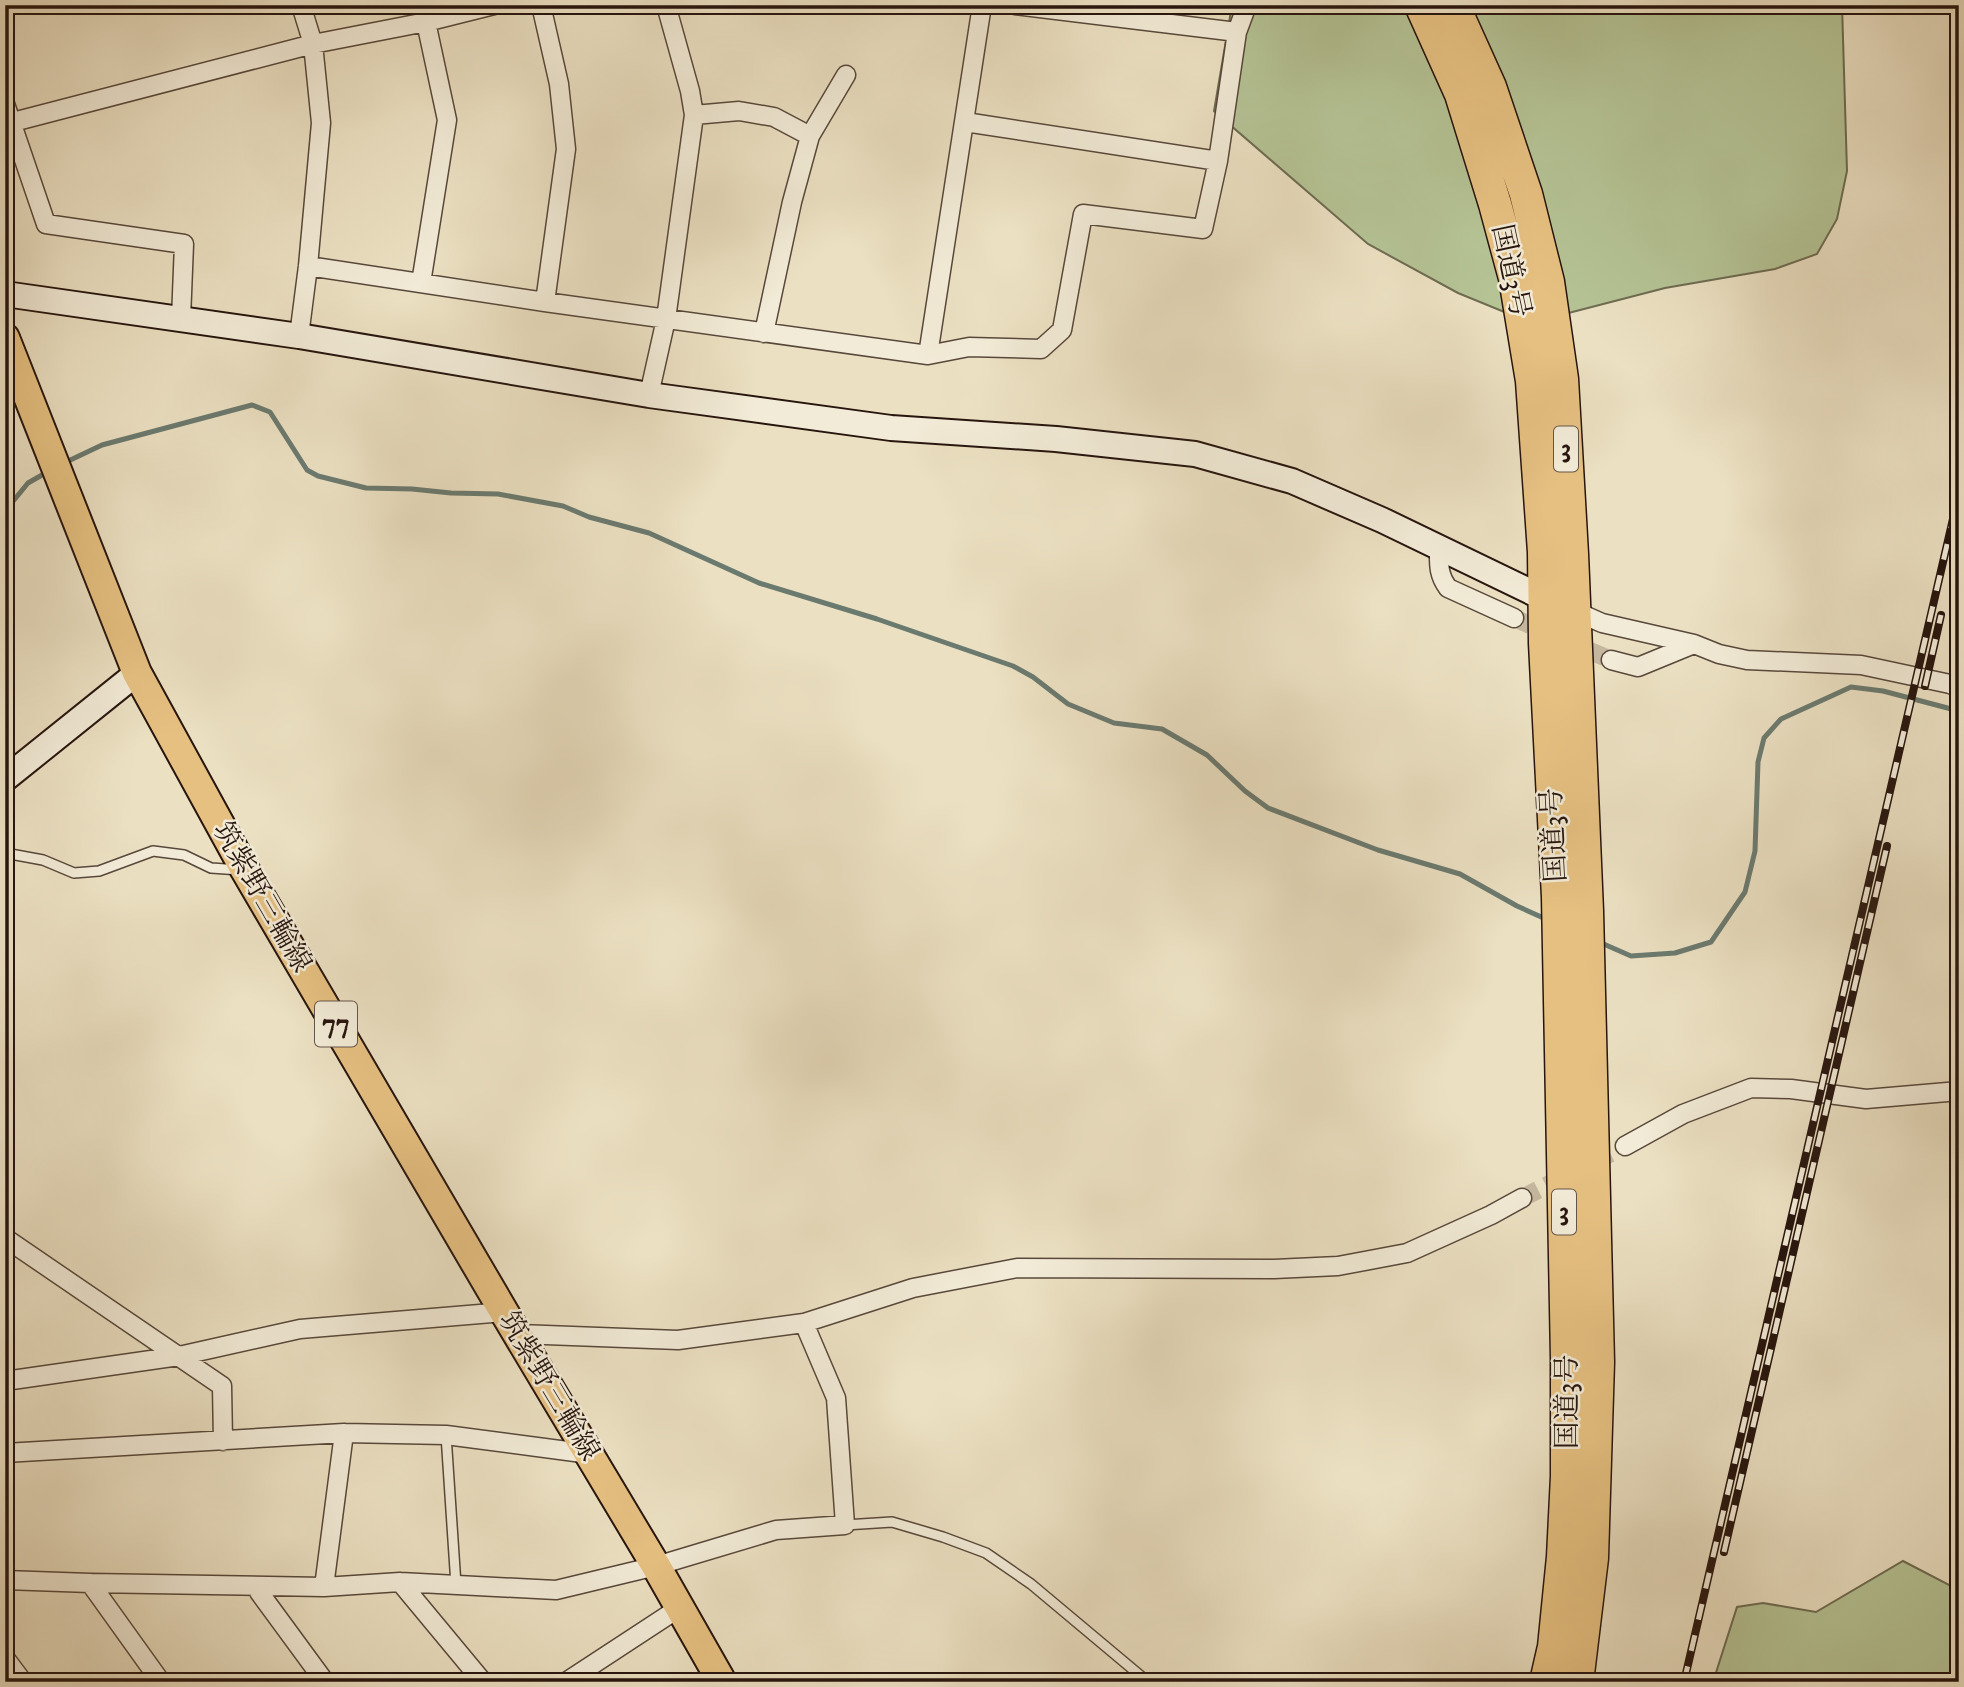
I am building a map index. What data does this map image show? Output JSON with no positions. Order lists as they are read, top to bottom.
{
  "streets": {
    "highway": ["国道3号", "3"],
    "main road": ["筑紫野三輪線", "77"]
  }
}
